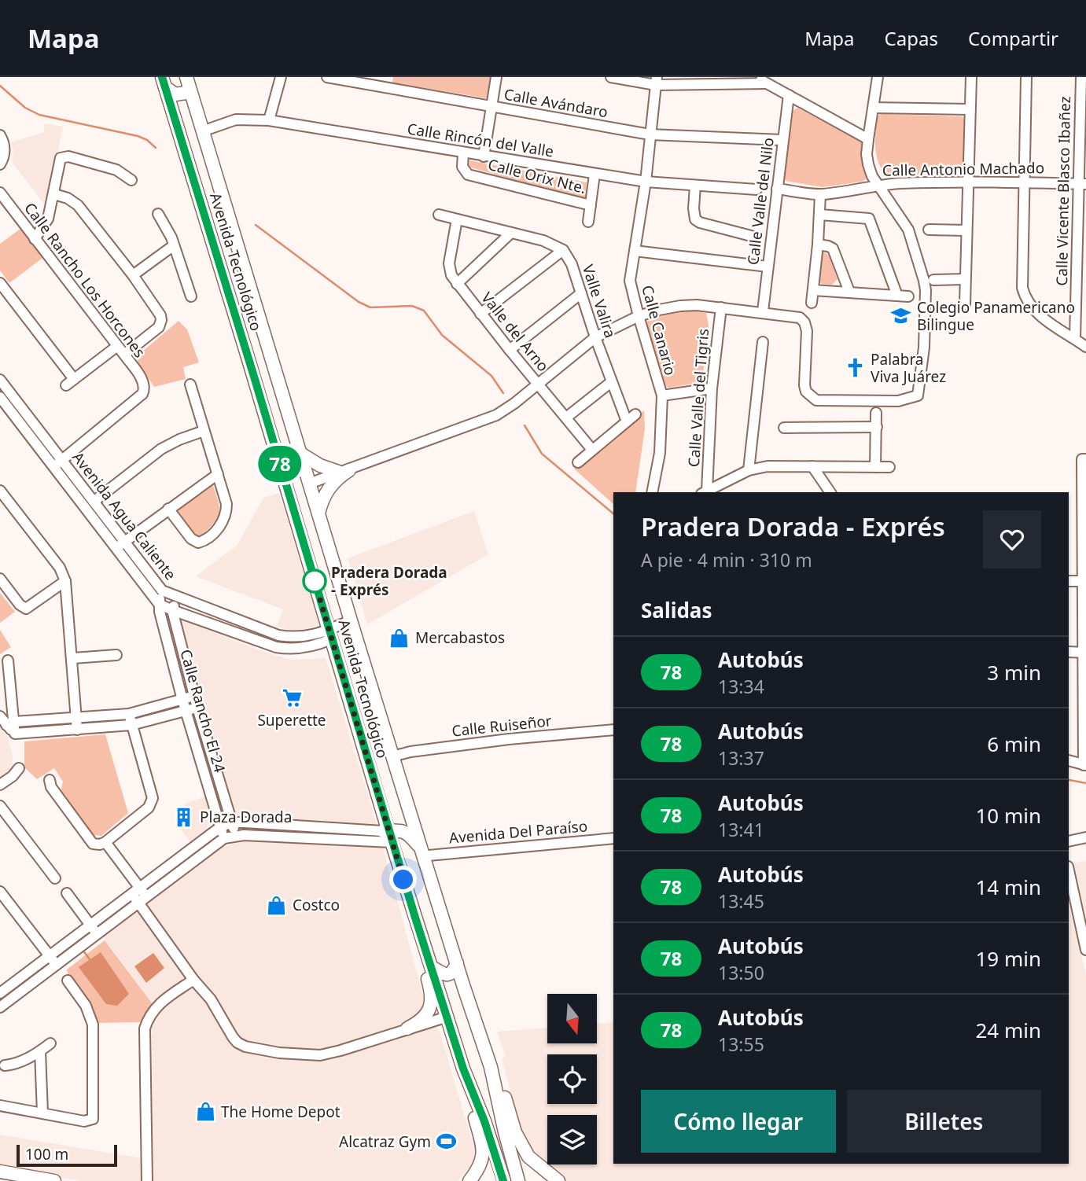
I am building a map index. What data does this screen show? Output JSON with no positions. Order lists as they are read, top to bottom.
{
  "streets": {
    "main road": ["Avenida Tecnológico"],
    "street": [
      "Calle Avándaro",
      "Calle Rincón del Valle",
      "Calle Antonio Machado",
      "Calle Orix Nte.",
      "Calle Vicente Blasco Ibañez",
      "Calle Valle del Nilo",
      "Calle Rancho Los Horcones",
      "Valle Valira",
      "Calle Canario",
      "Valle del Arno",
      "Calle Valle del Tigris",
      "Avenida Agua Caliente",
      "Calle Rancho El 24",
      "Calle Ruiseñor",
      "Avenida Del Paraíso"
    ]
  },
  "crossings": [
    ["Calle Avándaro", "Calle Valle del Nilo"],
    ["Calle Avándaro", "Calle Canario"],
    ["Calle Rincón del Valle", "Calle Orix Nte."],
    ["Calle Rincón del Valle", "Avenida Tecnológico"],
    ["Calle Rincón del Valle", "Calle Canario"],
    ["Calle Antonio Machado", "Calle Vicente Blasco Ibañez"],
    ["Calle Antonio Machado", "Calle Valle del Nilo"],
    ["Avenida Tecnológico", "Avenida Agua Caliente"],
    ["Avenida Tecnológico", "Calle Ruiseñor"],
    ["Avenida Tecnológico", "Avenida Del Paraíso"],
    ["Calle Rancho Los Horcones", "Avenida Agua Caliente"],
    ["Avenida Agua Caliente", "Calle Rancho El 24"]
  ],
  "places": {
    "school or university": ["Colegio Panamericano Bilingue"],
    "church": ["Palabra Viva Juárez"],
    "other": ["Pradera Dorada - Exprés"],
    "shop": ["Mercabastos", "Costco", "The Home Depot"],
    "supermarket": ["Superette"],
    "building": ["Plaza Dorada"],
    "sports": ["Alcatraz Gym"]
  },
  "lines": ["bus line 78"],
  "scale_bar": "100 m",
  "north": "bottom",
  "page": {
    "header": "Mapa",
    "nav": ["Mapa", "Capas", "Compartir"],
    "on_map": "78",
    "heading": [
      ["Pradera Dorada - Exprés", "A pie · 4 min · 310 m"],
      "Salidas"
    ],
    "list": [
      {
        "mark": "78",
        "name": "Autobús",
        "note": "13:34",
        "value": "3 min"
      },
      {
        "mark": "78",
        "name": "Autobús",
        "note": "13:37",
        "value": "6 min"
      },
      {
        "mark": "78",
        "name": "Autobús",
        "note": "13:41",
        "value": "10 min"
      },
      {
        "mark": "78",
        "name": "Autobús",
        "note": "13:45",
        "value": "14 min"
      },
      {
        "mark": "78",
        "name": "Autobús",
        "note": "13:50",
        "value": "19 min"
      },
      {
        "mark": "78",
        "name": "Autobús",
        "note": "13:55",
        "value": "24 min"
      }
    ],
    "buttons": ["Cómo llegar", "Billetes"],
    "scale": "100 m"
  }
}
